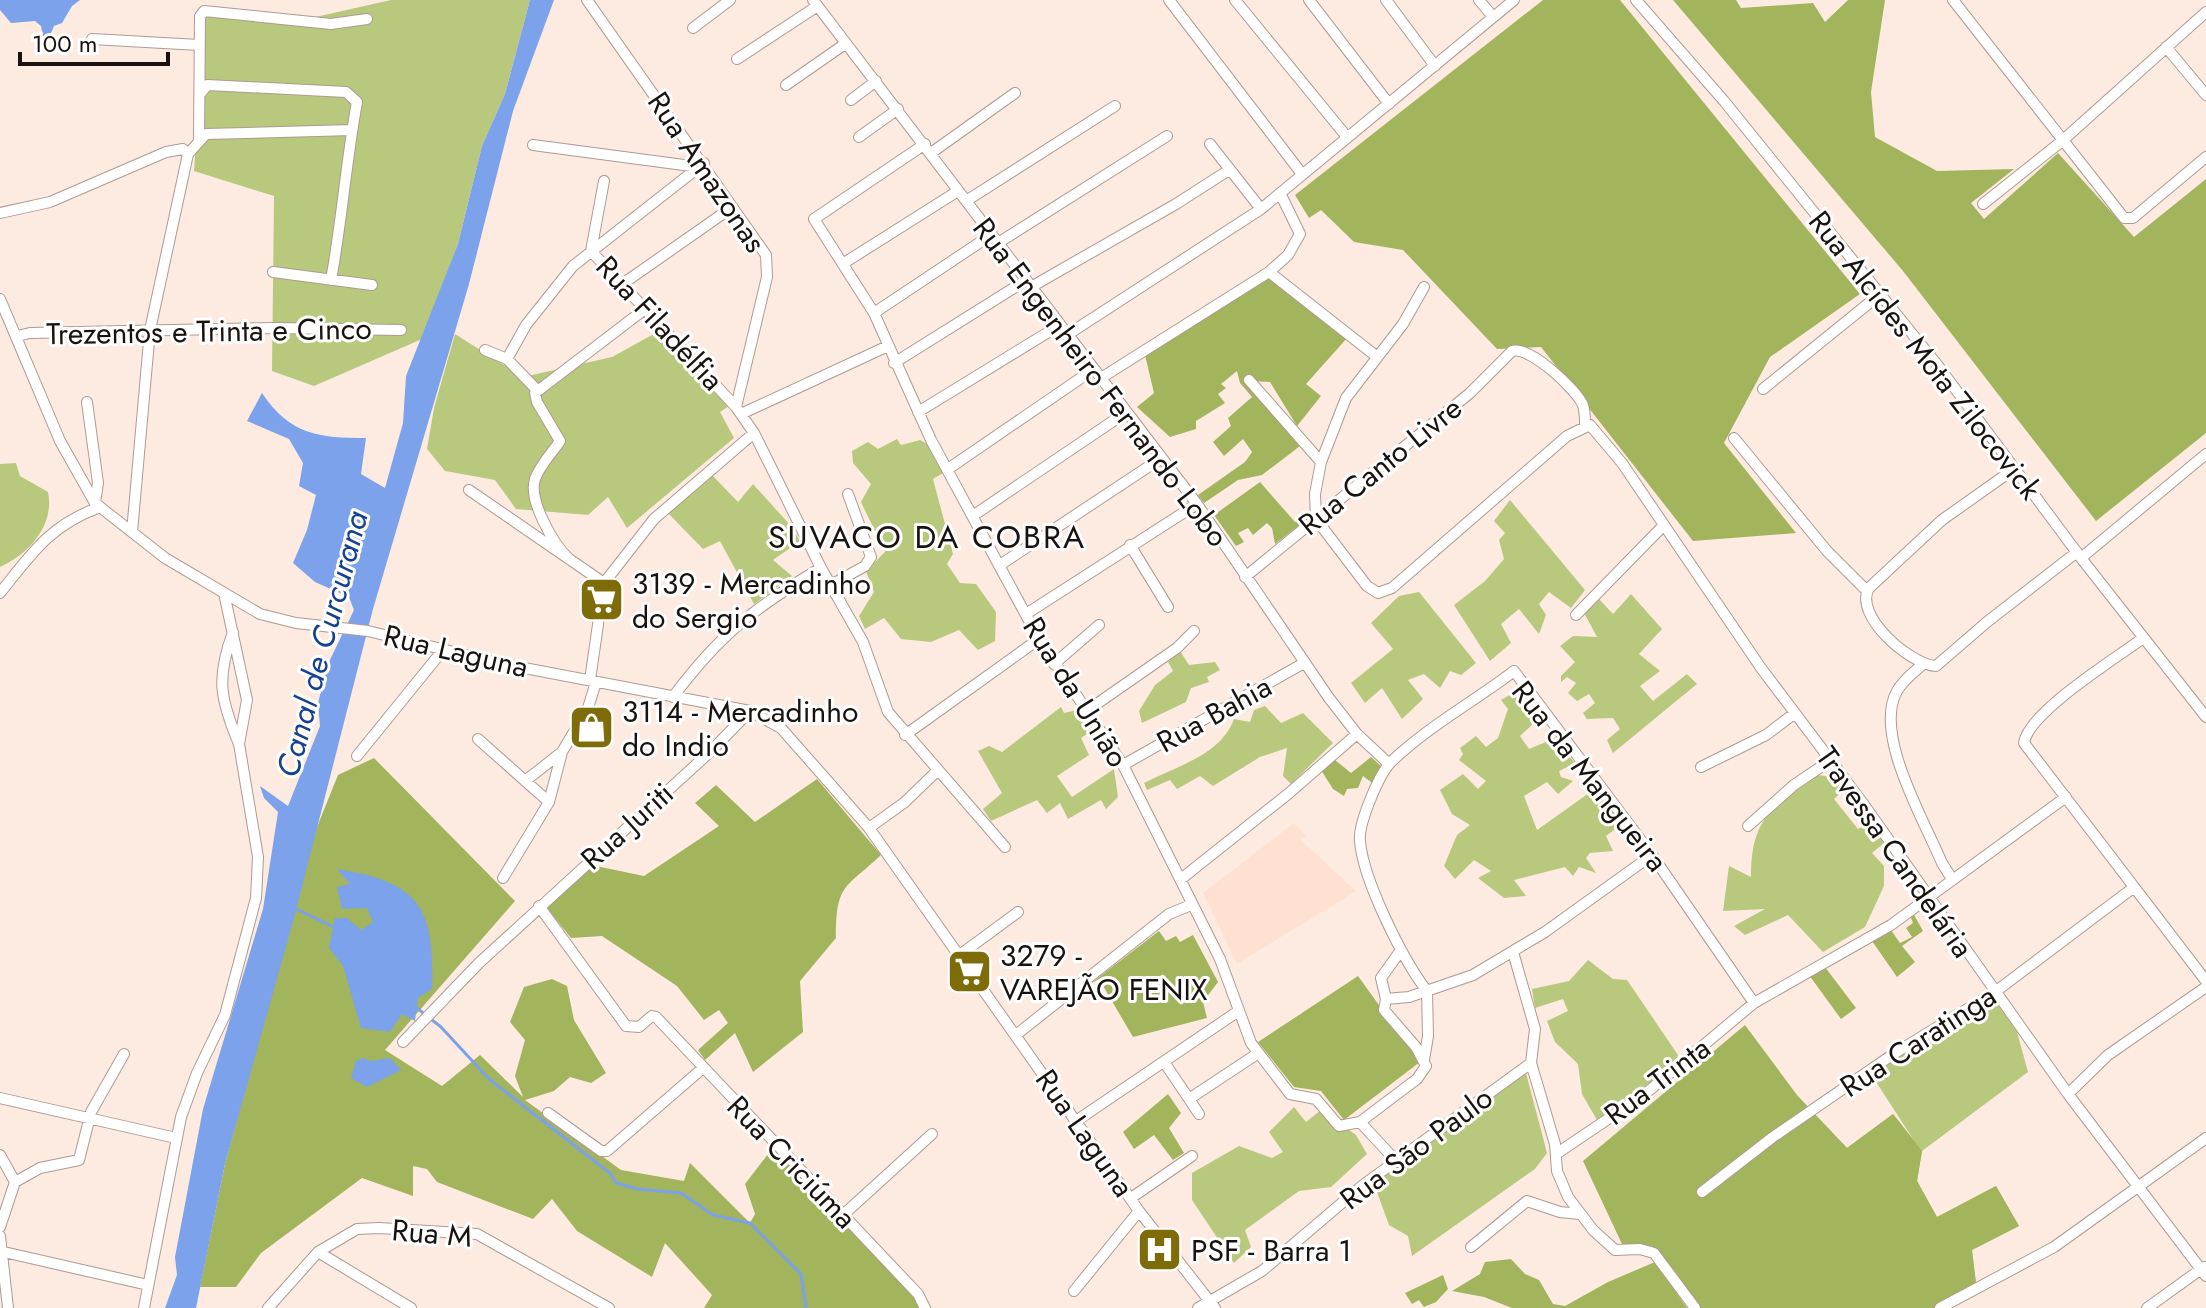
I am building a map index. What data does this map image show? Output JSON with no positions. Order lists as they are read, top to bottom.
{
  "streets": {
    "street": [
      "Rua Amazonas",
      "Rua Filadélfia",
      "Trezentos e Trinta e Cinco",
      "Rua Alcídes Mota Zilocovick",
      "Rua Engenheiro Fernando Lobo",
      "Rua Canto Livre",
      "Rua Laguna",
      "Rua da União",
      "Rua Bahia",
      "Rua da Mangueira",
      "Rua Juriti",
      "Travessa Candelária",
      "Rua Caratinga",
      "Rua Trinta",
      "Rua São Paulo",
      "Rua Criciúma",
      "Rua M"
    ]
  },
  "crossings": [
    ["Rua Amazonas", "Rua Filadélfia"],
    ["Trezentos e Trinta e Cinco", "Rua Laguna"],
    ["Rua Engenheiro Fernando Lobo", "Rua Canto Livre"],
    ["Rua Engenheiro Fernando Lobo", "Rua da União"],
    ["Rua Engenheiro Fernando Lobo", "Rua Bahia"],
    ["Rua Engenheiro Fernando Lobo", "Rua da Mangueira"],
    ["Rua Canto Livre", "Travessa Candelária"],
    ["Rua Laguna", "Rua Juriti"],
    ["Rua Laguna", "Rua São Paulo"],
    ["Rua da União", "Rua Bahia"],
    ["Rua da Mangueira", "Rua Trinta"],
    ["Rua Juriti", "Rua Criciúma"],
    ["Travessa Candelária", "Rua Caratinga"],
    ["Travessa Candelária", "Rua Trinta"]
  ],
  "districts": ["SUVACO DA COBRA"],
  "water": ["Canal de Curcurana"],
  "places": {
    "supermarket": ["3139 - Mercadinho do Sergio", "3279 - VAREJÃO FENIX"],
    "shop": ["3114 - Mercadinho do Indio"],
    "hospital": ["PSF - Barra 1"]
  },
  "scale_bar": "100 m"
}
